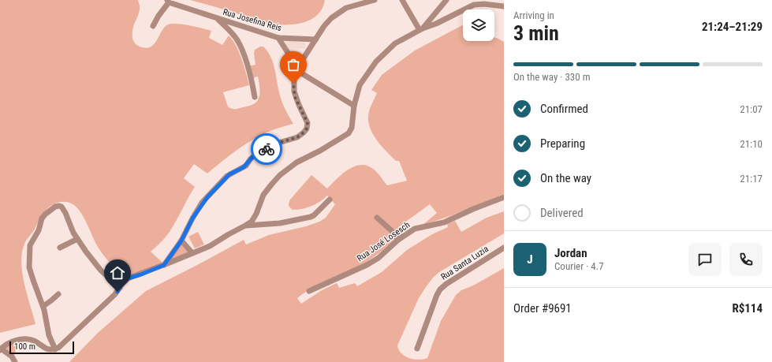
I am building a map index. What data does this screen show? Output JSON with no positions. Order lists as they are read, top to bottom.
{
  "streets": {
    "street": ["Rua Josefina Reis", "Rua José Losesch", "Rua Santa Luzia"]
  },
  "scale_bar": "100 m",
  "page": {
    "heading": ["3 min", "Arriving in", "21:24–21:29"],
    "panel": [
      "Jordan",
      "Courier · 4.7",
      "Order #9691",
      "R$114"
    ],
    "bar": "On the way · 330 m",
    "list": [
      ["Confirmed", "21:07"],
      ["Preparing", "21:10"],
      ["On the way", "21:17"],
      "Delivered"
    ],
    "round": "J",
    "scale": "100 m"
  }
}
